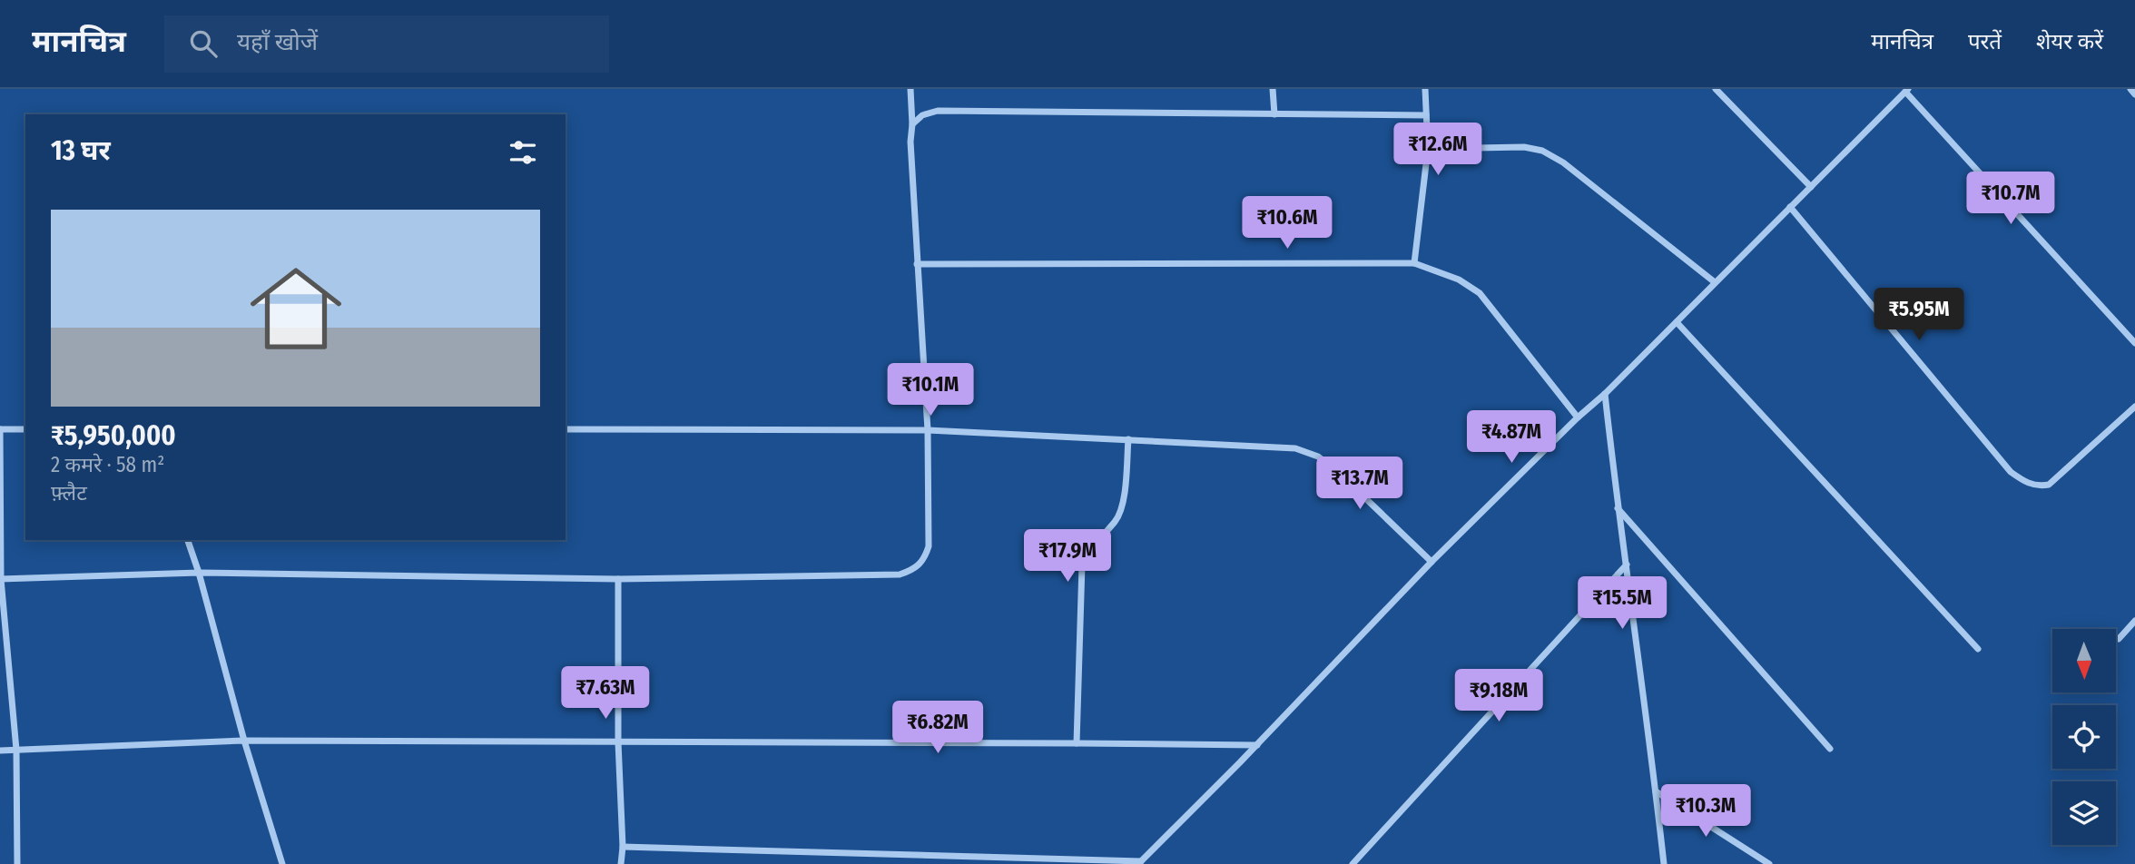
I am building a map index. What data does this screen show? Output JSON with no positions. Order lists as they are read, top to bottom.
{
  "north": "bottom",
  "page": {
    "header": "मानचित्र",
    "search": "यहाँ खोजें",
    "nav": ["मानचित्र", "परतें", "शेयर करें"],
    "heading": "13 घर",
    "price": [
      "₹12.6M",
      "₹10.7M",
      "₹10.6M",
      "₹5.95M",
      "₹10.1M",
      "₹4.87M",
      "₹13.7M",
      "₹17.9M",
      "₹15.5M",
      "₹7.63M",
      "₹9.18M",
      "₹6.82M",
      "₹10.3M"
    ],
    "list": [
      {
        "name": "₹5,950,000",
        "note": "2 कमरे · 58 m² · फ़्लैट"
      }
    ]
  }
}
